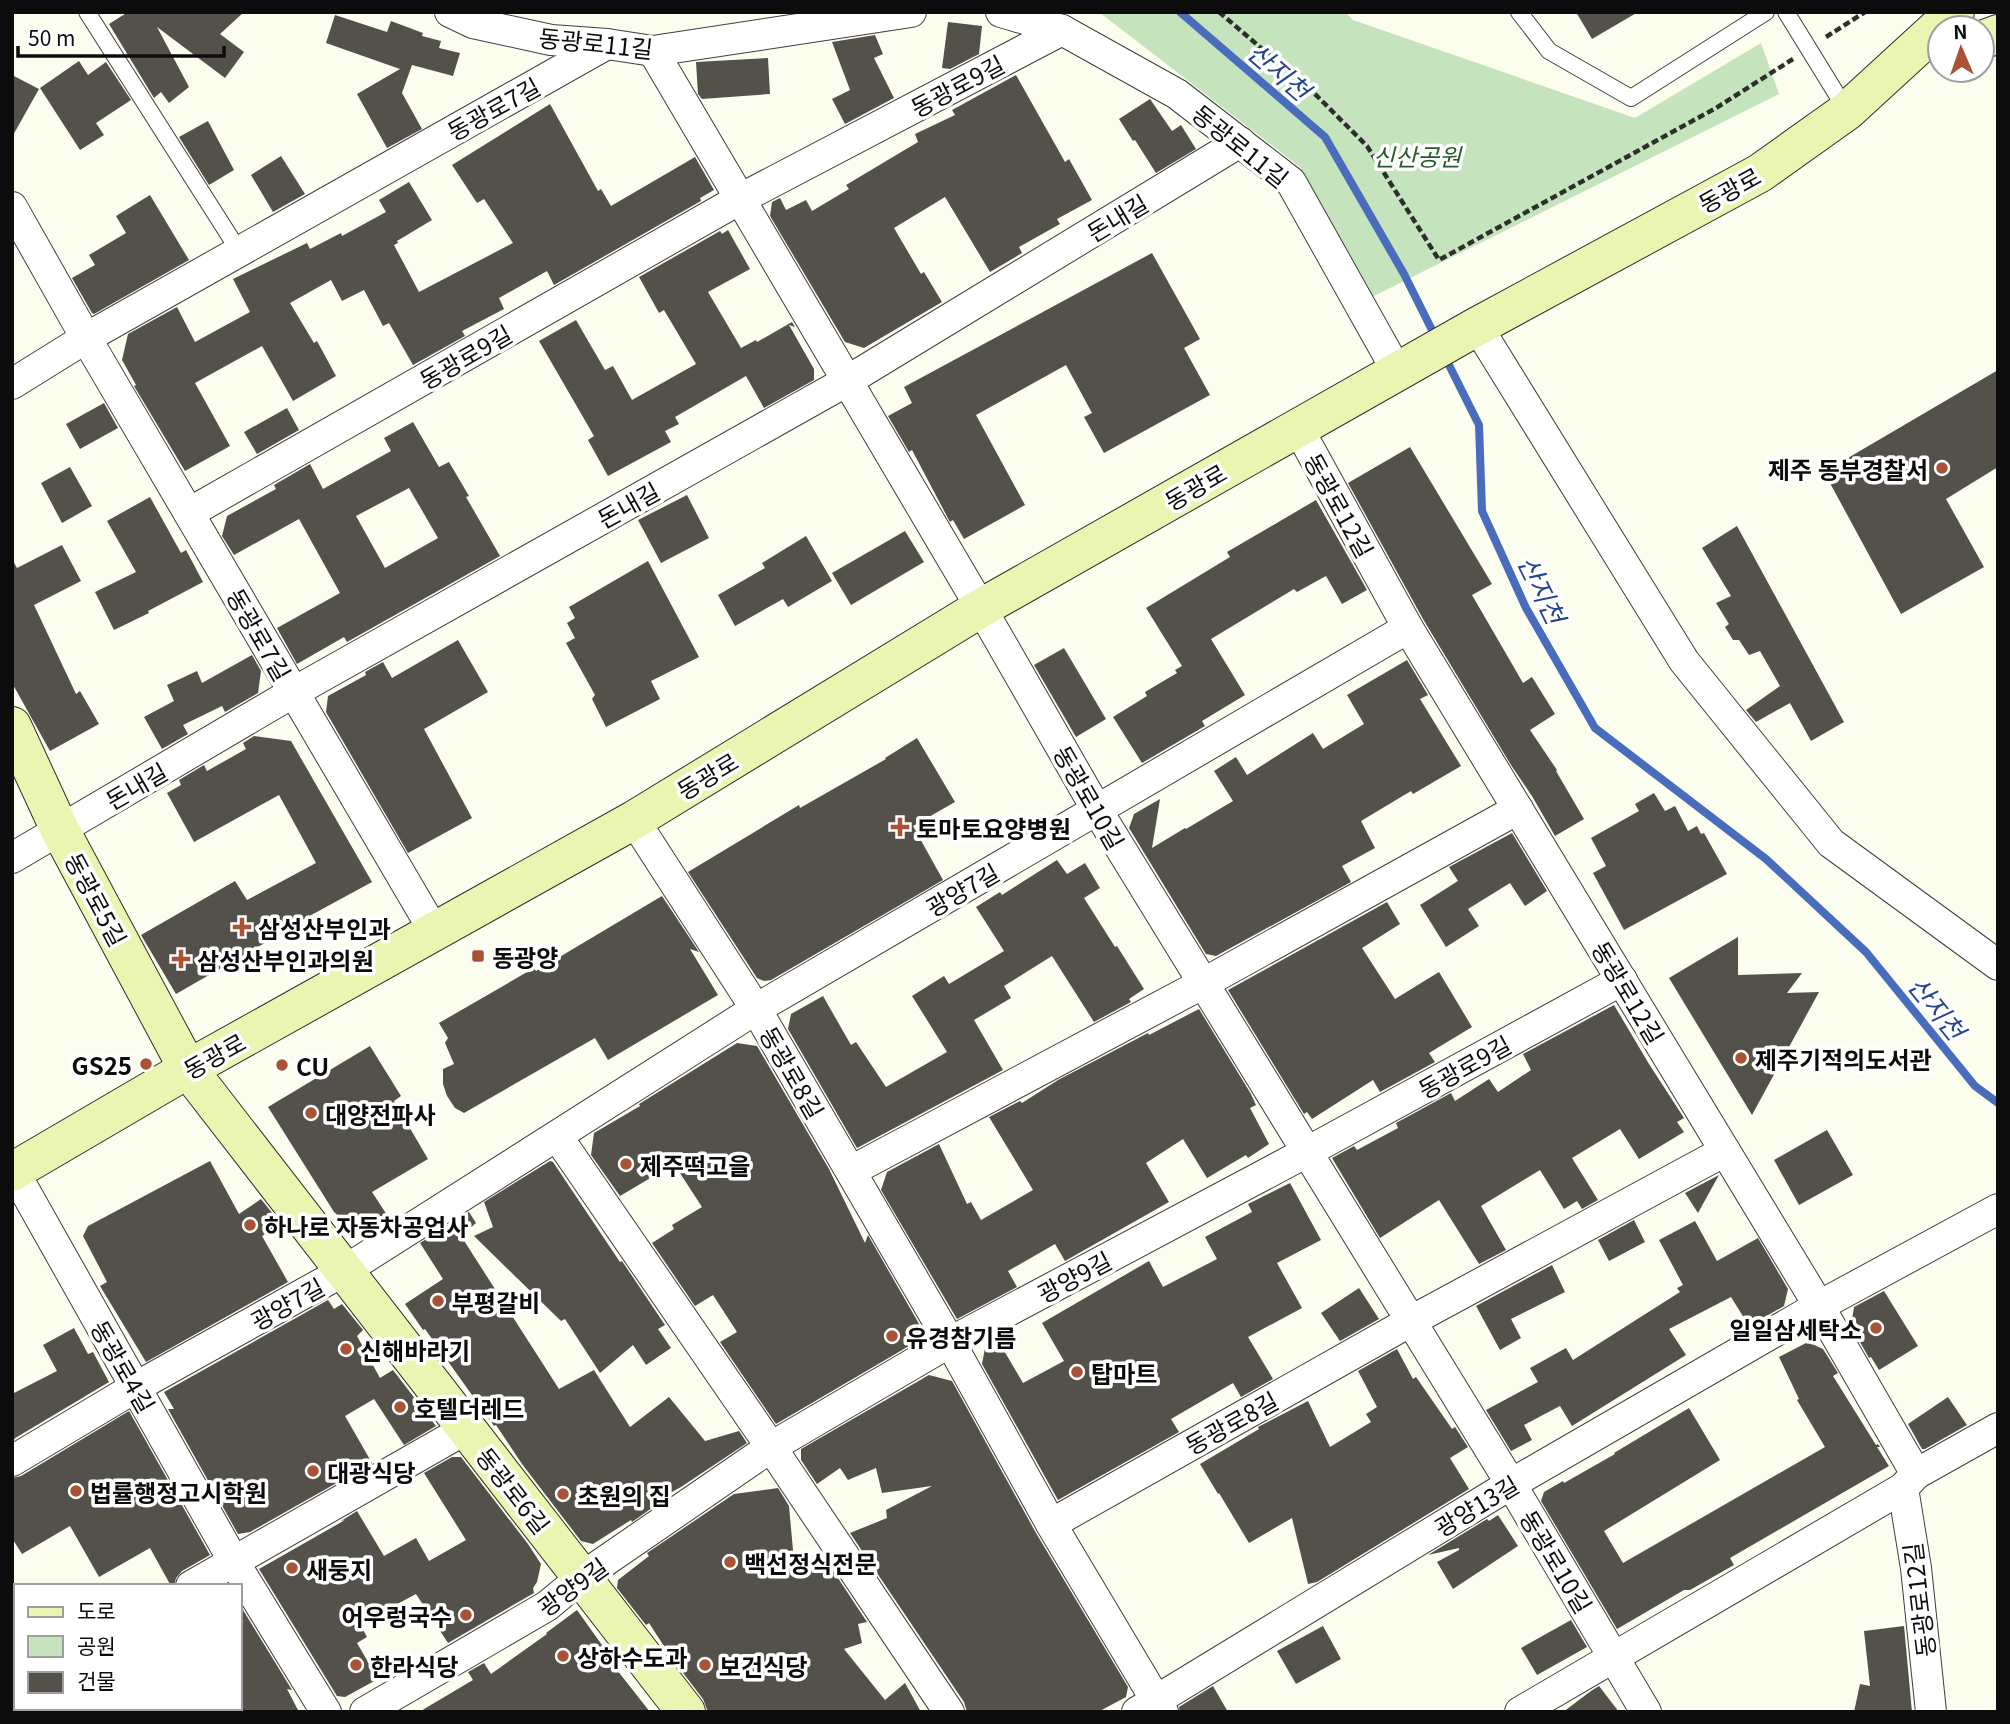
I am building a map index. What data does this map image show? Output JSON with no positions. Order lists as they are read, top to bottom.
{
  "streets": {
    "main road": ["동광로", "동광로5길", "동광로6길"],
    "street": [
      "동광로11길",
      "동광로9길",
      "동광로7길",
      "돈내길",
      "동광로12길",
      "동광로10길",
      "광양7길",
      "동광로8길",
      "광양9길",
      "동광로4길",
      "광양13길"
    ]
  },
  "crossings": [
    ["동광로11길", "동광로9길"],
    ["동광로11길", "동광로7길"],
    ["동광로11길", "동광로"],
    ["동광로11길", "돈내길"],
    ["동광로9길", "동광로7길"],
    ["동광로9길", "동광로12길"],
    ["동광로9길", "동광로10길"],
    ["동광로9길", "광양9길"],
    ["동광로7길", "동광로"],
    ["동광로7길", "돈내길"],
    ["동광로", "동광로12길"],
    ["동광로", "동광로10길"],
    ["동광로", "동광로5길"],
    ["동광로", "동광로8길"],
    ["동광로", "동광로4길"],
    ["동광로", "동광로6길"],
    ["돈내길", "동광로5길"],
    ["동광로12길", "광양7길"],
    ["동광로12길", "광양13길"],
    ["동광로10길", "광양7길"],
    ["동광로10길", "동광로8길"],
    ["동광로10길", "광양9길"],
    ["동광로10길", "광양13길"],
    ["광양7길", "동광로8길"],
    ["광양7길", "동광로4길"],
    ["광양7길", "동광로6길"],
    ["동광로5길", "동광로6길"],
    ["동광로8길", "광양9길"],
    ["동광로8길", "광양13길"],
    ["광양9길", "동광로6길"]
  ],
  "water": ["산지천"],
  "parks": ["신산공원"],
  "places": {
    "other": [
      "제주 동부경찰서",
      "제주기적의도서관",
      "GS25",
      "CU",
      "대양전파사",
      "제주떡고을",
      "하나로 자동차공업사",
      "부평갈비",
      "일일삼세탁소",
      "유경참기름",
      "신해바라기",
      "탑마트",
      "호텔더레드",
      "대광식당",
      "법률행정고시학원",
      "초원의 집",
      "백선정식전문",
      "새둥지",
      "어우렁국수",
      "상하수도과",
      "한라식당",
      "보건식당"
    ],
    "health": ["토마토요양병원", "삼성산부인과", "삼성산부인과의원"],
    "transit": ["동광양"]
  },
  "legend": ["도로", "공원", "건물"],
  "scale_bar": "50 m",
  "north": "top"
}
